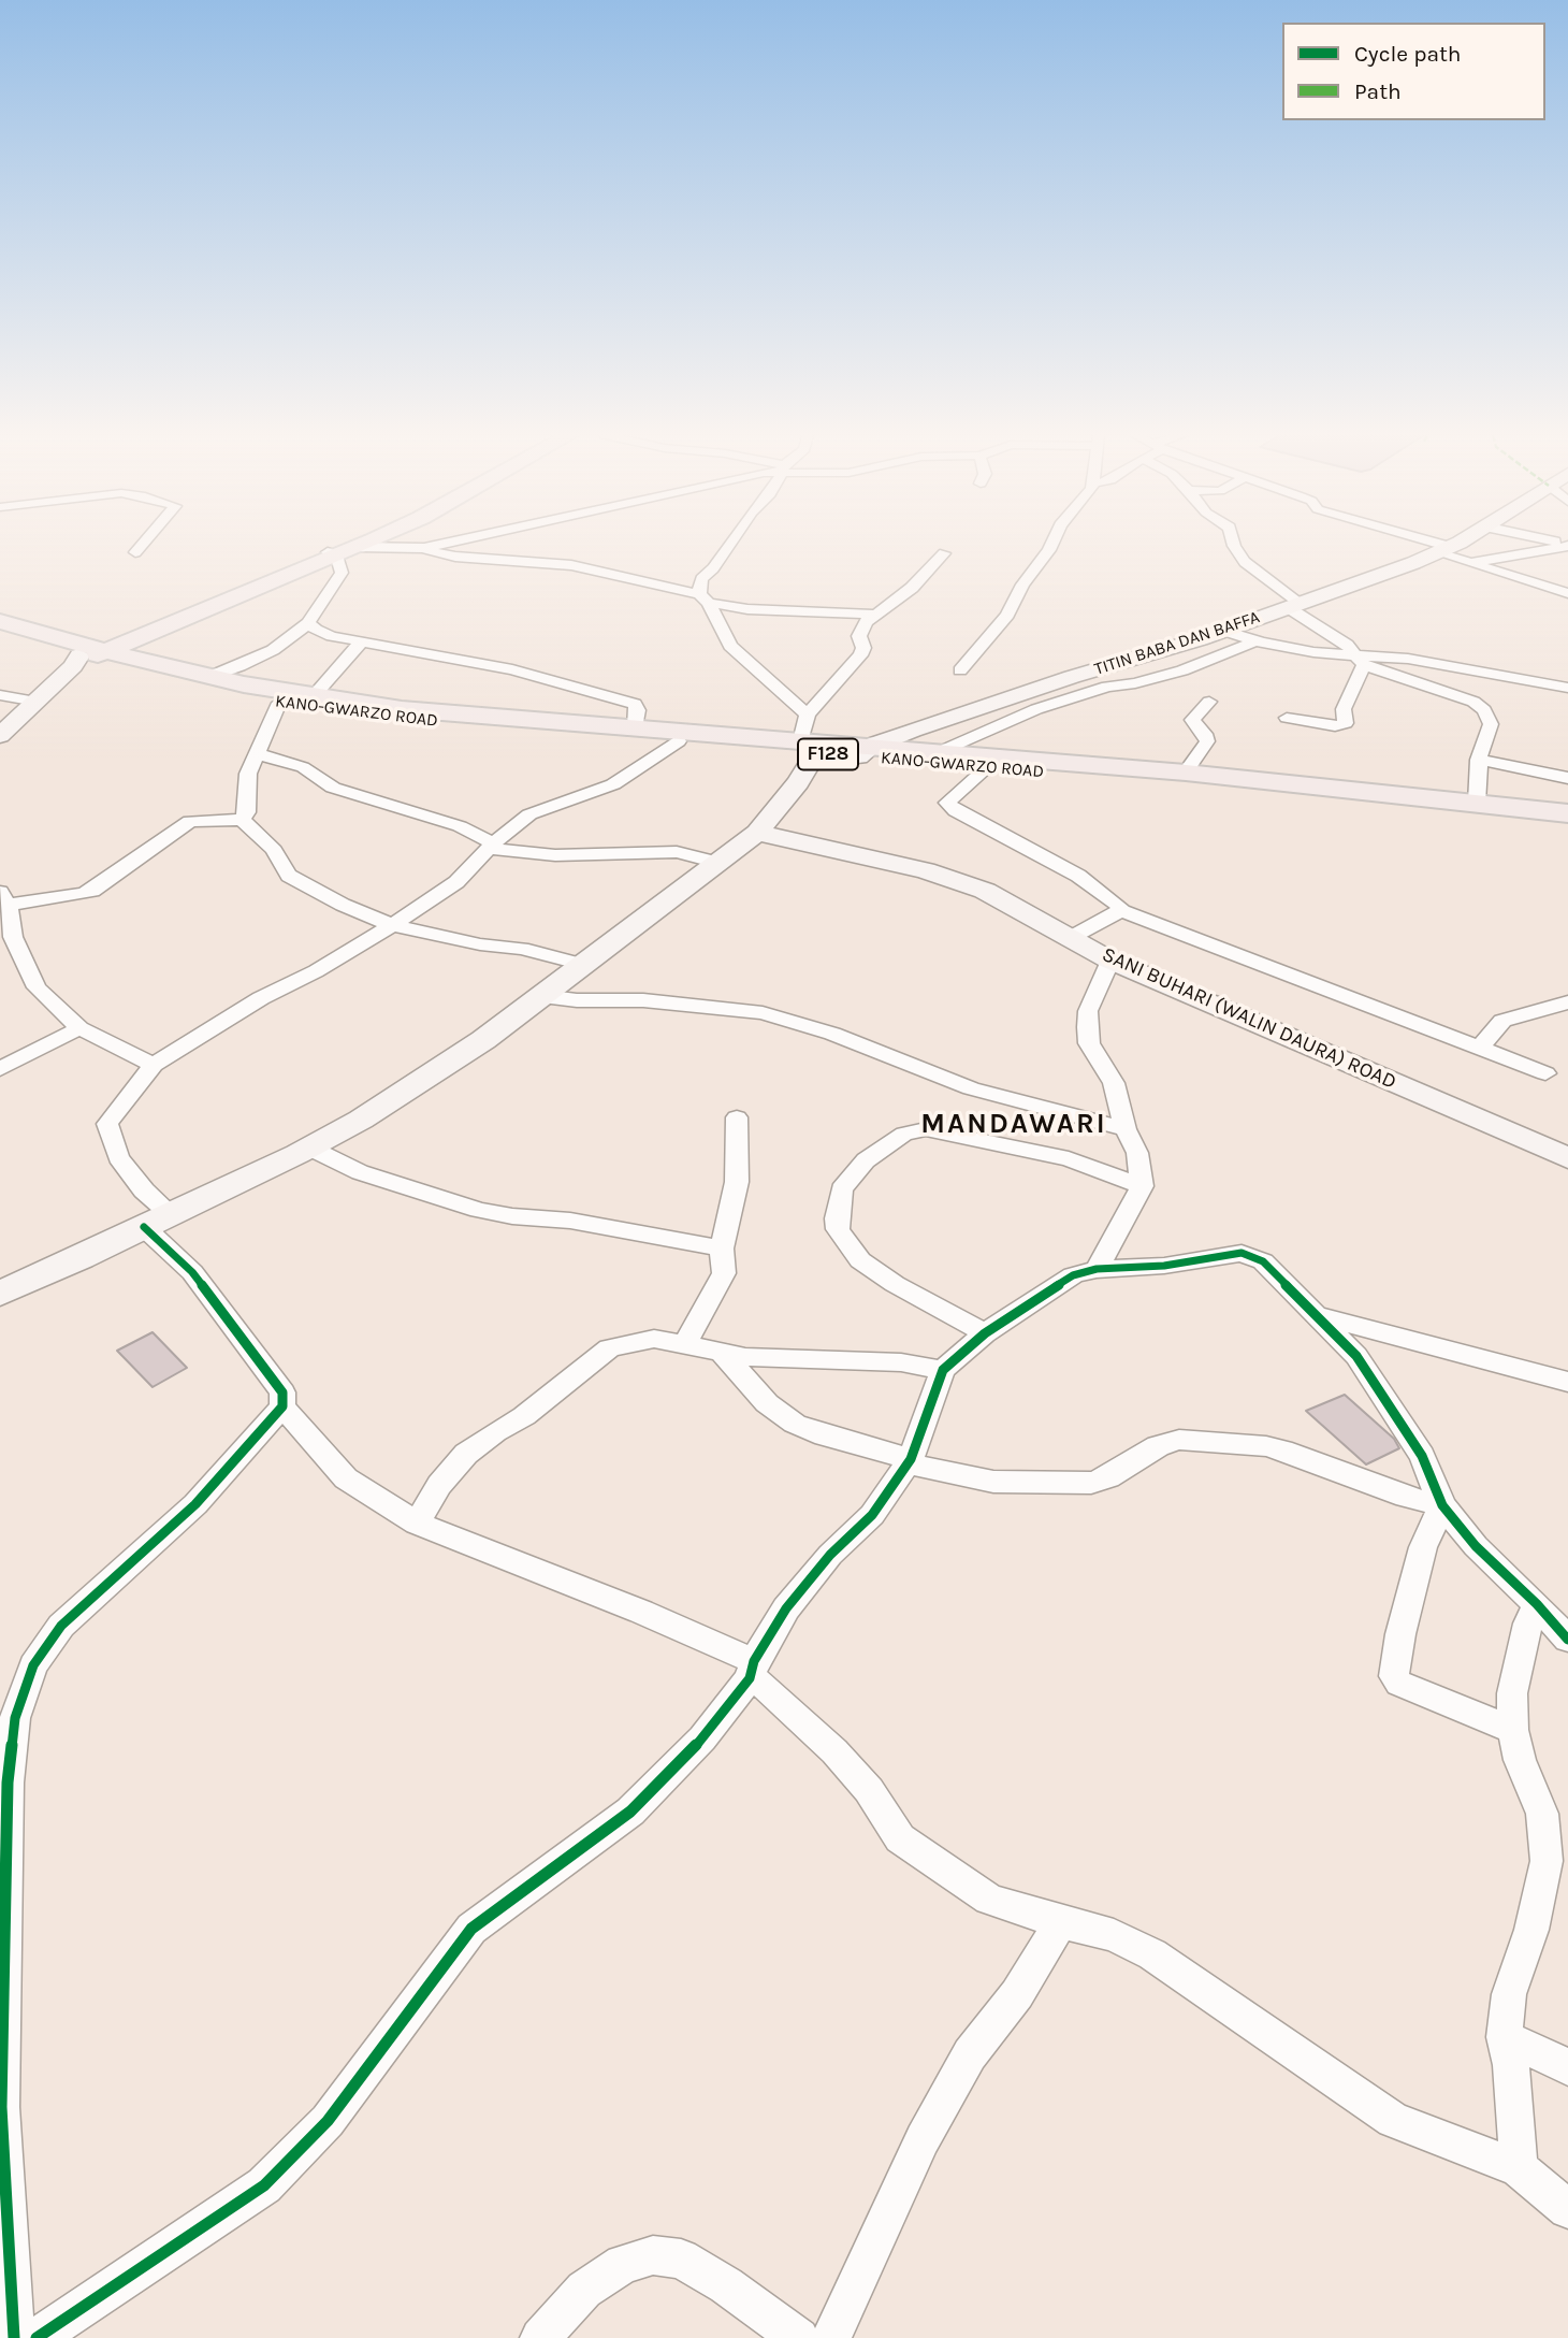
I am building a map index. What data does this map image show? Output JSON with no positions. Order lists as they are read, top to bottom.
{
  "streets": {
    "main road": ["KANO-GWARZO ROAD", "F128"],
    "street": ["TITIN BABA DAN BAFFA", "SANI BUHARI (WALIN DAURA) ROAD"]
  },
  "crossings": [
    ["TITIN BABA DAN BAFFA", "KANO-GWARZO ROAD"],
    ["KANO-GWARZO ROAD", "F128"]
  ],
  "districts": ["MANDAWARI"],
  "legend": ["Cycle path", "Path"]
}
